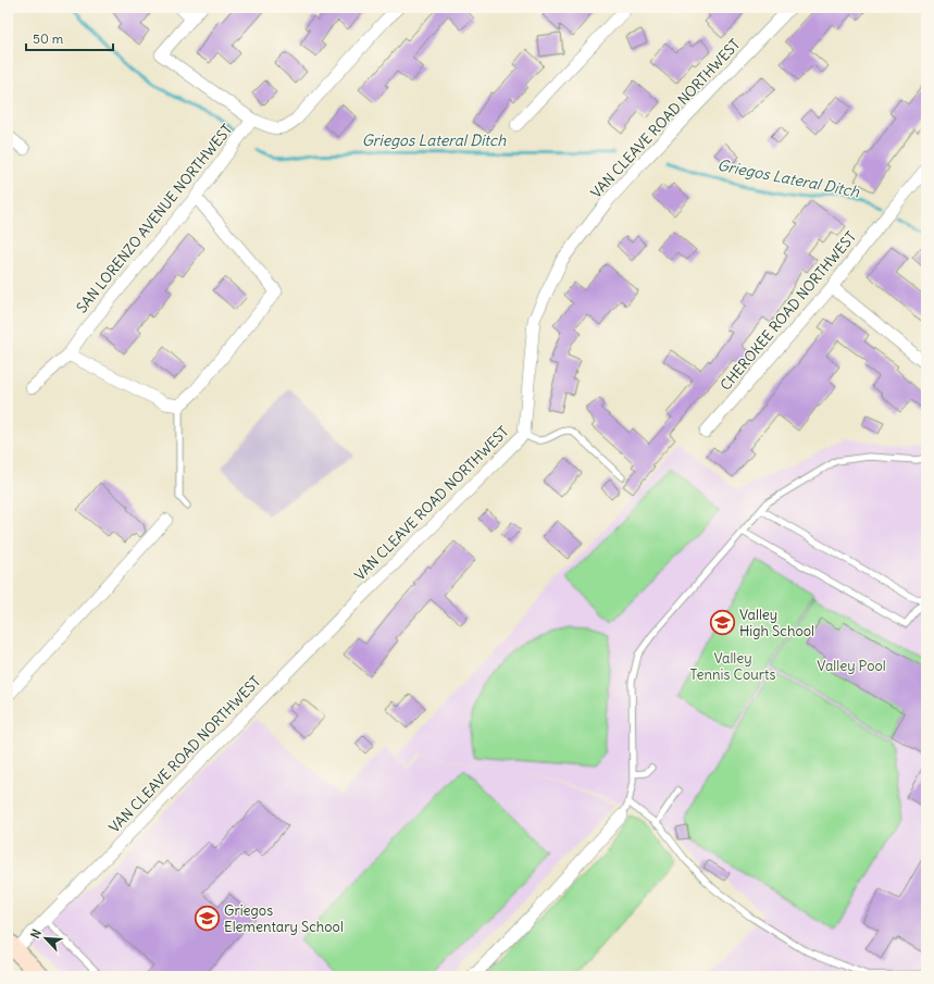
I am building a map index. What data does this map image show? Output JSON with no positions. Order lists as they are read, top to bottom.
{
  "streets": {
    "street": ["VAN CLEAVE ROAD NORTHWEST", "SAN LORENZO AVENUE NORTHWEST", "CHEROKEE ROAD NORTHWEST"]
  },
  "water": ["Griegos Lateral Ditch"],
  "parks": ["Valley Tennis Courts", "Valley Pool"],
  "places": {
    "school or university": ["Valley High School", "Griegos Elementary School"]
  },
  "scale_bar": "50 m",
  "north": "top left"
}
